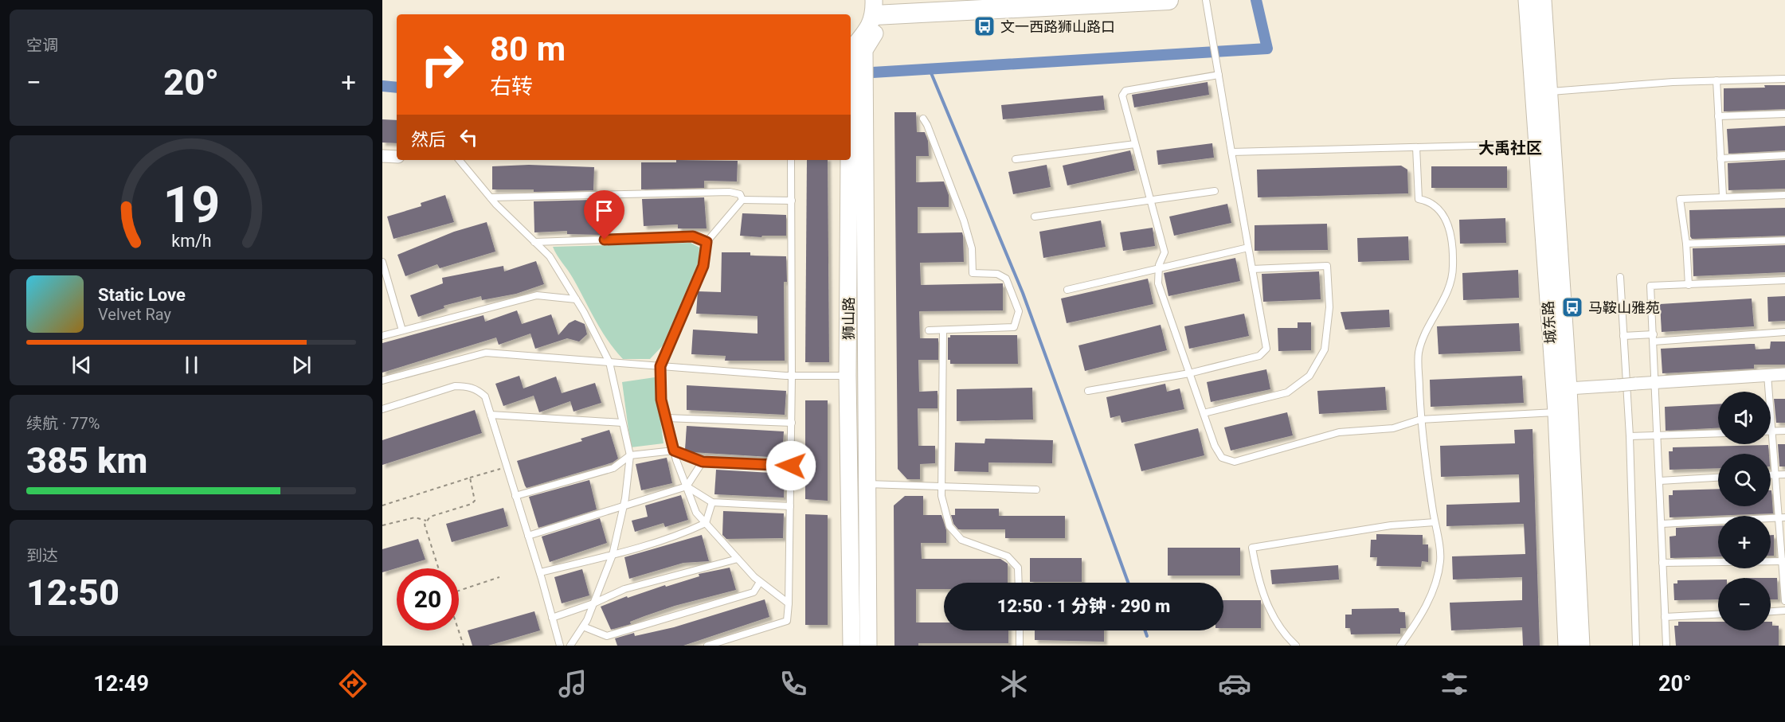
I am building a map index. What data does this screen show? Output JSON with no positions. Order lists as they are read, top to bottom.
{
  "streets": {
    "street": ["狮山路", "城东路"]
  },
  "districts": ["大禹社区"],
  "places": {
    "bus stop": ["文一西路狮山路口", "马鞍山雅苑"]
  },
  "page": {
    "tile": [
      "空调",
      ["续航 · 77%", "385 km"],
      ["到达", "12:50"]
    ],
    "turn": ["80 m", "右转"],
    "heat": ["−", "20°", "+"],
    "then": "然后",
    "song": ["Static Love", "Velvet Ray"],
    "map_buttons": ["+", "−"],
    "limit": "20",
    "trip": "12:50 · 1 分钟 · 290 m",
    "tabs": ["12:49", "20°"],
    "gauge": ["19", "km/h"]
  }
}
